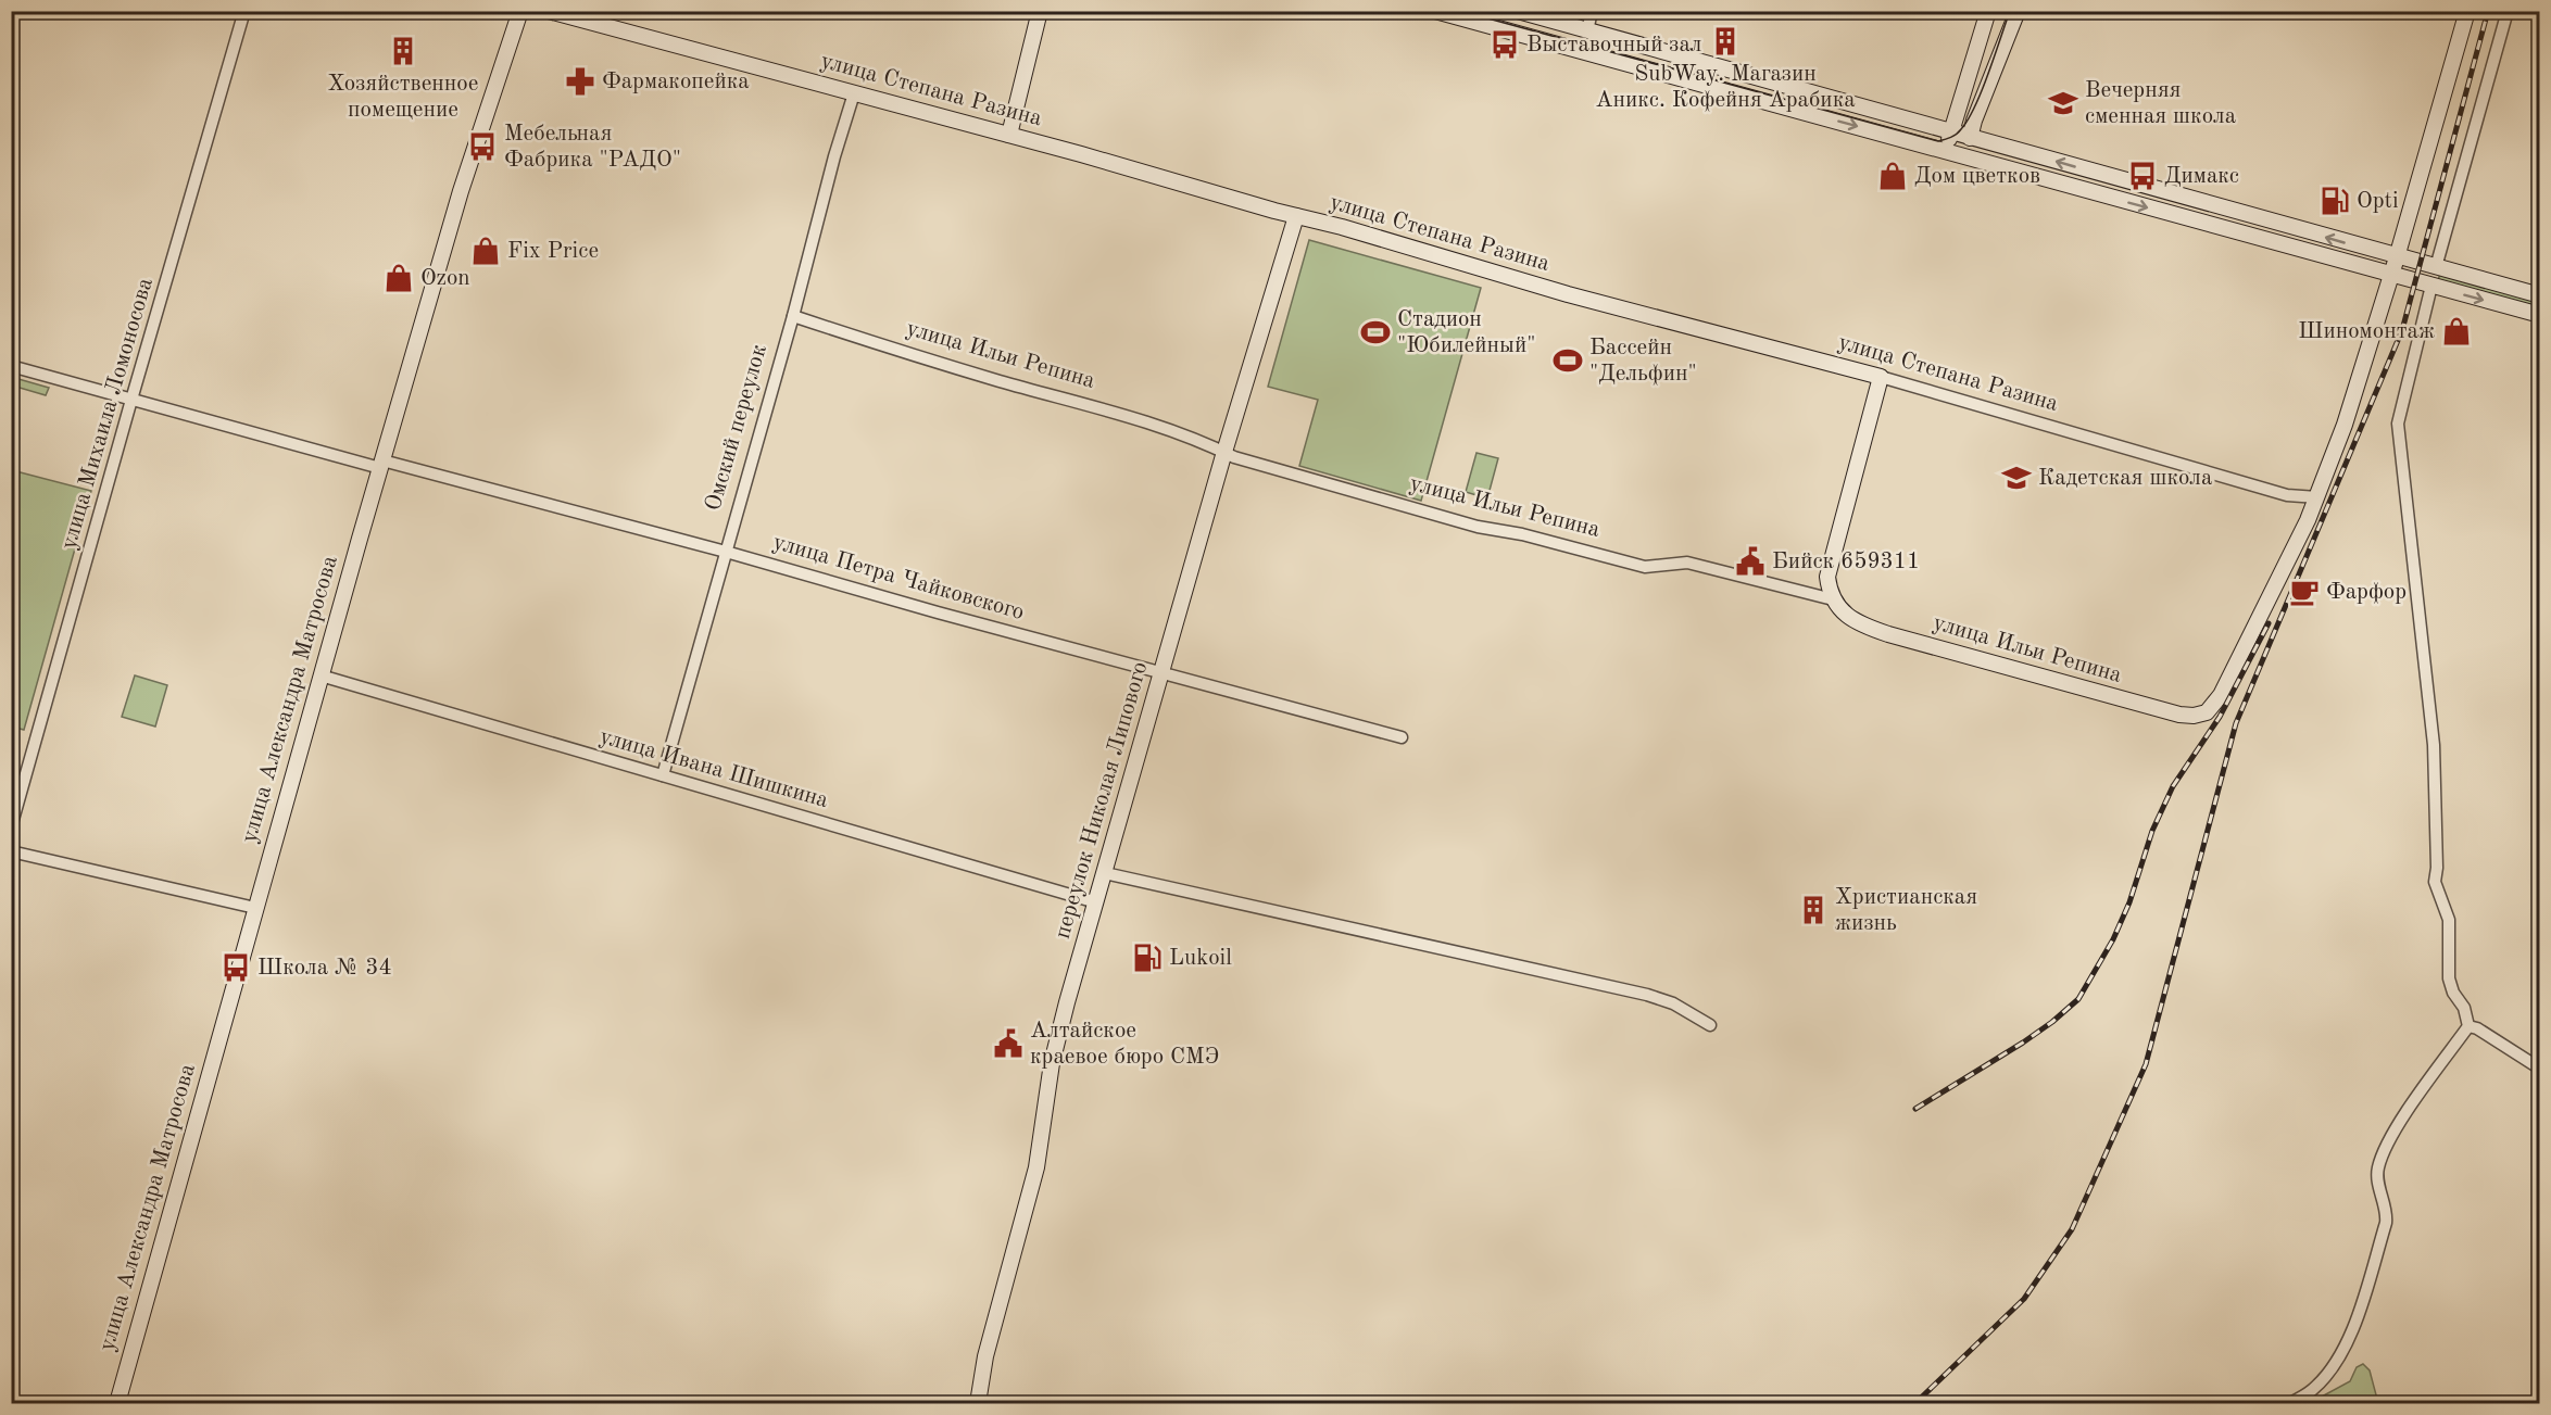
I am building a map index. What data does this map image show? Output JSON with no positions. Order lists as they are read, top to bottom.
{
  "streets": {
    "street": [
      "улица Степана Разина",
      "улица Ильи Репина",
      "улица Михаила Ломоносова",
      "Омский переулок",
      "улица Петра Чайковского",
      "улица Александра Матросова",
      "улица Ивана Шишкина",
      "переулок Николая Липового"
    ]
  },
  "crossings": [
    ["улица Степана Разина", "улица Ильи Репина"],
    ["улица Степана Разина", "Омский переулок"],
    ["улица Степана Разина", "переулок Николая Липового"],
    ["улица Ильи Репина", "Омский переулок"],
    ["улица Ильи Репина", "переулок Николая Липового"],
    ["улица Михаила Ломоносова", "улица Петра Чайковского"],
    ["Омский переулок", "улица Петра Чайковского"],
    ["Омский переулок", "улица Ивана Шишкина"],
    ["улица Петра Чайковского", "улица Александра Матросова"],
    ["улица Петра Чайковского", "переулок Николая Липового"],
    ["улица Александра Матросова", "улица Ивана Шишкина"],
    ["улица Ивана Шишкина", "переулок Николая Липового"]
  ],
  "places": {
    "building": ["SubWay. Магазин Аникс. Кофейня Арабика", "Хозяйственное помещение", "Христианская жизнь"],
    "bus stop": [
      "Выставочный зал",
      "Мебельная Фабрика \"РАДО\"",
      "Димакс",
      "Школа № 34"
    ],
    "pharmacy": ["Фармакопейка"],
    "school or university": ["Вечерняя сменная школа", "Кадетская школа"],
    "shop": [
      "Дом цветков",
      "Fix Price",
      "Ozon",
      "Шиномонтаж"
    ],
    "fuel station": ["Opti", "Lukoil"],
    "sports": ["Стадион \"Юбилейный\"", "Бассейн \"Дельфин\""],
    "public building": ["Бийск 659311", "Алтайское краевое бюро СМЭ"],
    "cafe": ["Фарфор"]
  }
}
